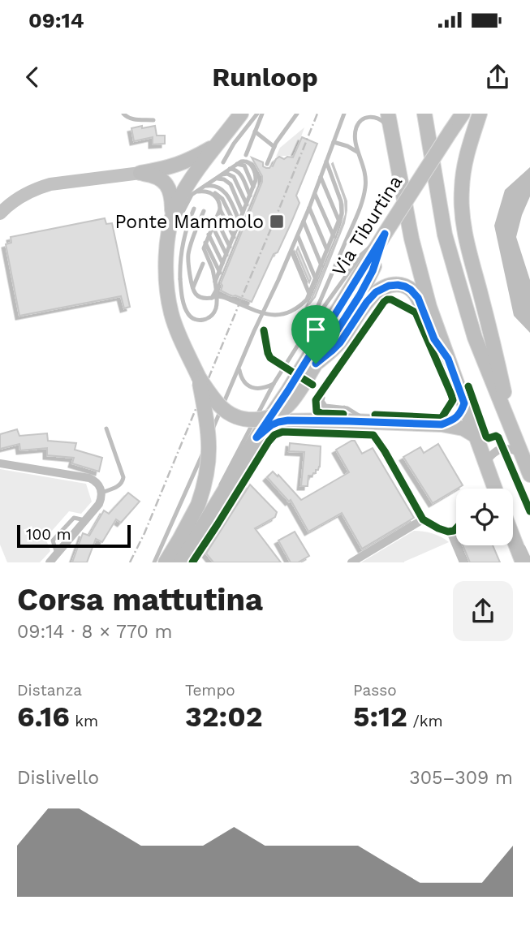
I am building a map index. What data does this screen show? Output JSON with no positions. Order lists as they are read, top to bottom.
{
  "streets": {
    "main road": ["Via Tiburtina"]
  },
  "places": {
    "transit": ["Ponte Mammolo"]
  },
  "scale_bar": "100 m",
  "page": {
    "status": "09:14",
    "header": "Runloop",
    "scale": "100 m",
    "heading": ["Corsa mattutina", "09:14 · 8 × 770 m"],
    "stats": [
      ["Distanza", "6.16 km"],
      ["Tempo", "32:02"],
      ["Passo", "5:12 /km"]
    ],
    "chart": ["Dislivello", "305–309 m"]
  }
}
